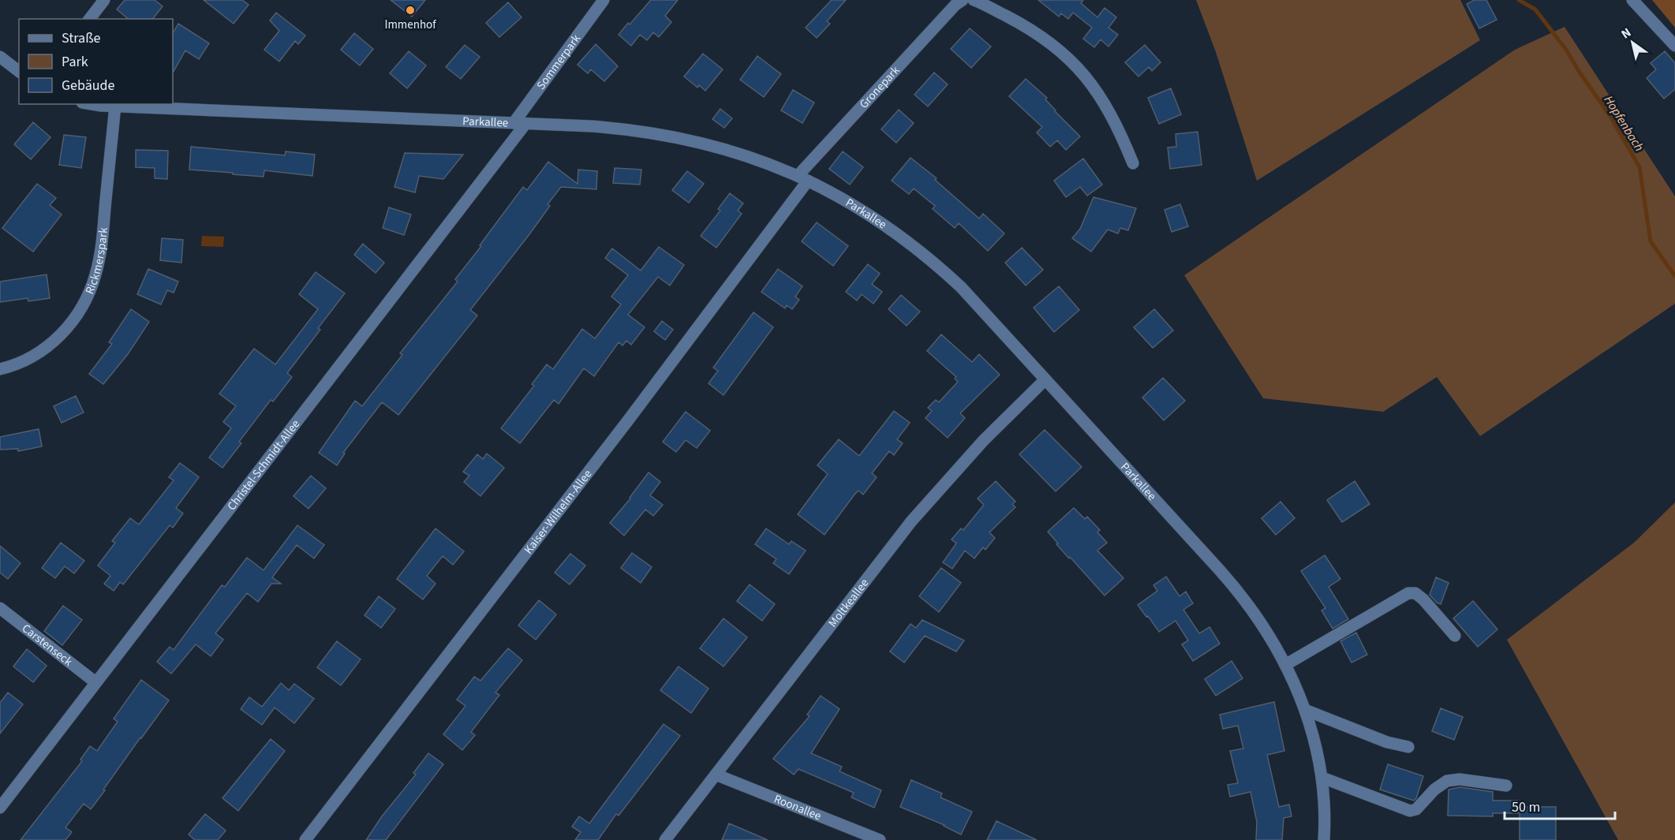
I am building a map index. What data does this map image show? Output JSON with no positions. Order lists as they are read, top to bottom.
{
  "streets": {
    "street": [
      "Sommerpark",
      "Gronepark",
      "Parkallee",
      "Rickmerspark",
      "Christel-Schmidt-Allee",
      "Kaiser-Wilhelm-Allee",
      "Moltkeallee",
      "Carstenseck",
      "Roonallee"
    ]
  },
  "crossings": [
    ["Sommerpark", "Parkallee"],
    ["Sommerpark", "Christel-Schmidt-Allee"],
    ["Gronepark", "Parkallee"],
    ["Gronepark", "Kaiser-Wilhelm-Allee"],
    ["Parkallee", "Rickmerspark"],
    ["Parkallee", "Christel-Schmidt-Allee"],
    ["Parkallee", "Kaiser-Wilhelm-Allee"],
    ["Parkallee", "Moltkeallee"],
    ["Christel-Schmidt-Allee", "Carstenseck"],
    ["Moltkeallee", "Roonallee"]
  ],
  "water": ["Hopfenbach"],
  "places": ["Immenhof"],
  "legend": ["Straße", "Park", "Gebäude"],
  "scale_bar": "50 m",
  "north": "top left"
}
